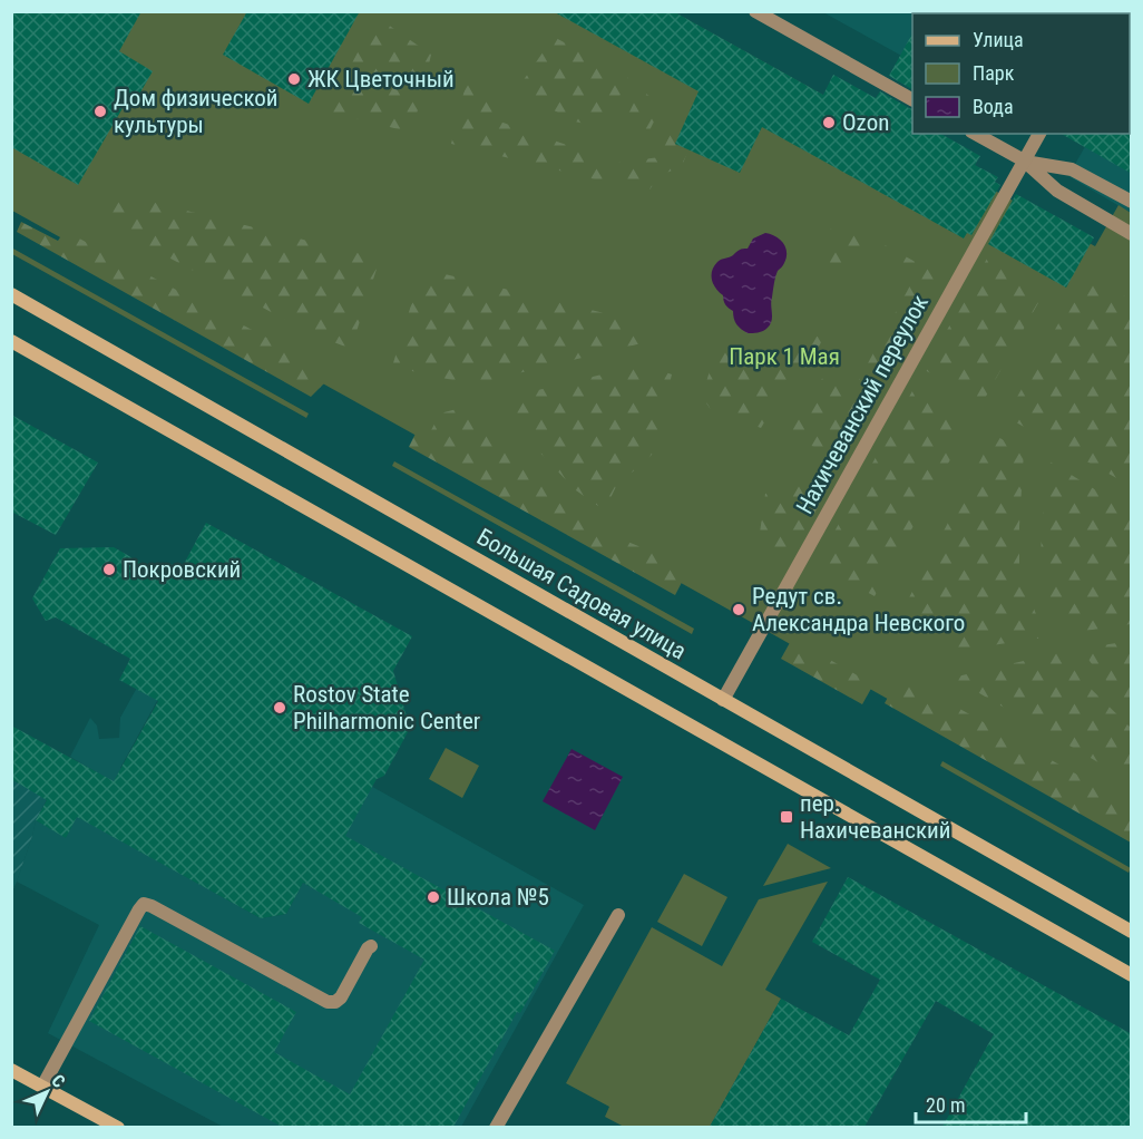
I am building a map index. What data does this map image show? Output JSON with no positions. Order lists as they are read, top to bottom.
{
  "streets": {
    "main road": ["Большая Садовая улица"],
    "street": ["Нахичеванский переулок"]
  },
  "crossings": [
    ["Нахичеванский переулок", "Большая Садовая улица"]
  ],
  "parks": ["Парк 1 Мая"],
  "places": {
    "other": [
      "ЖК Цветочный",
      "Дом физической культуры",
      "Ozon",
      "Покровский",
      "Редут св. Александра Невского",
      "Rostov State Philharmonic Center",
      "Школа №5"
    ],
    "transit": ["пер. Нахичеванский"]
  },
  "legend": ["Улица", "Парк", "Вода"],
  "scale_bar": "20 m",
  "north": "top right"
}
